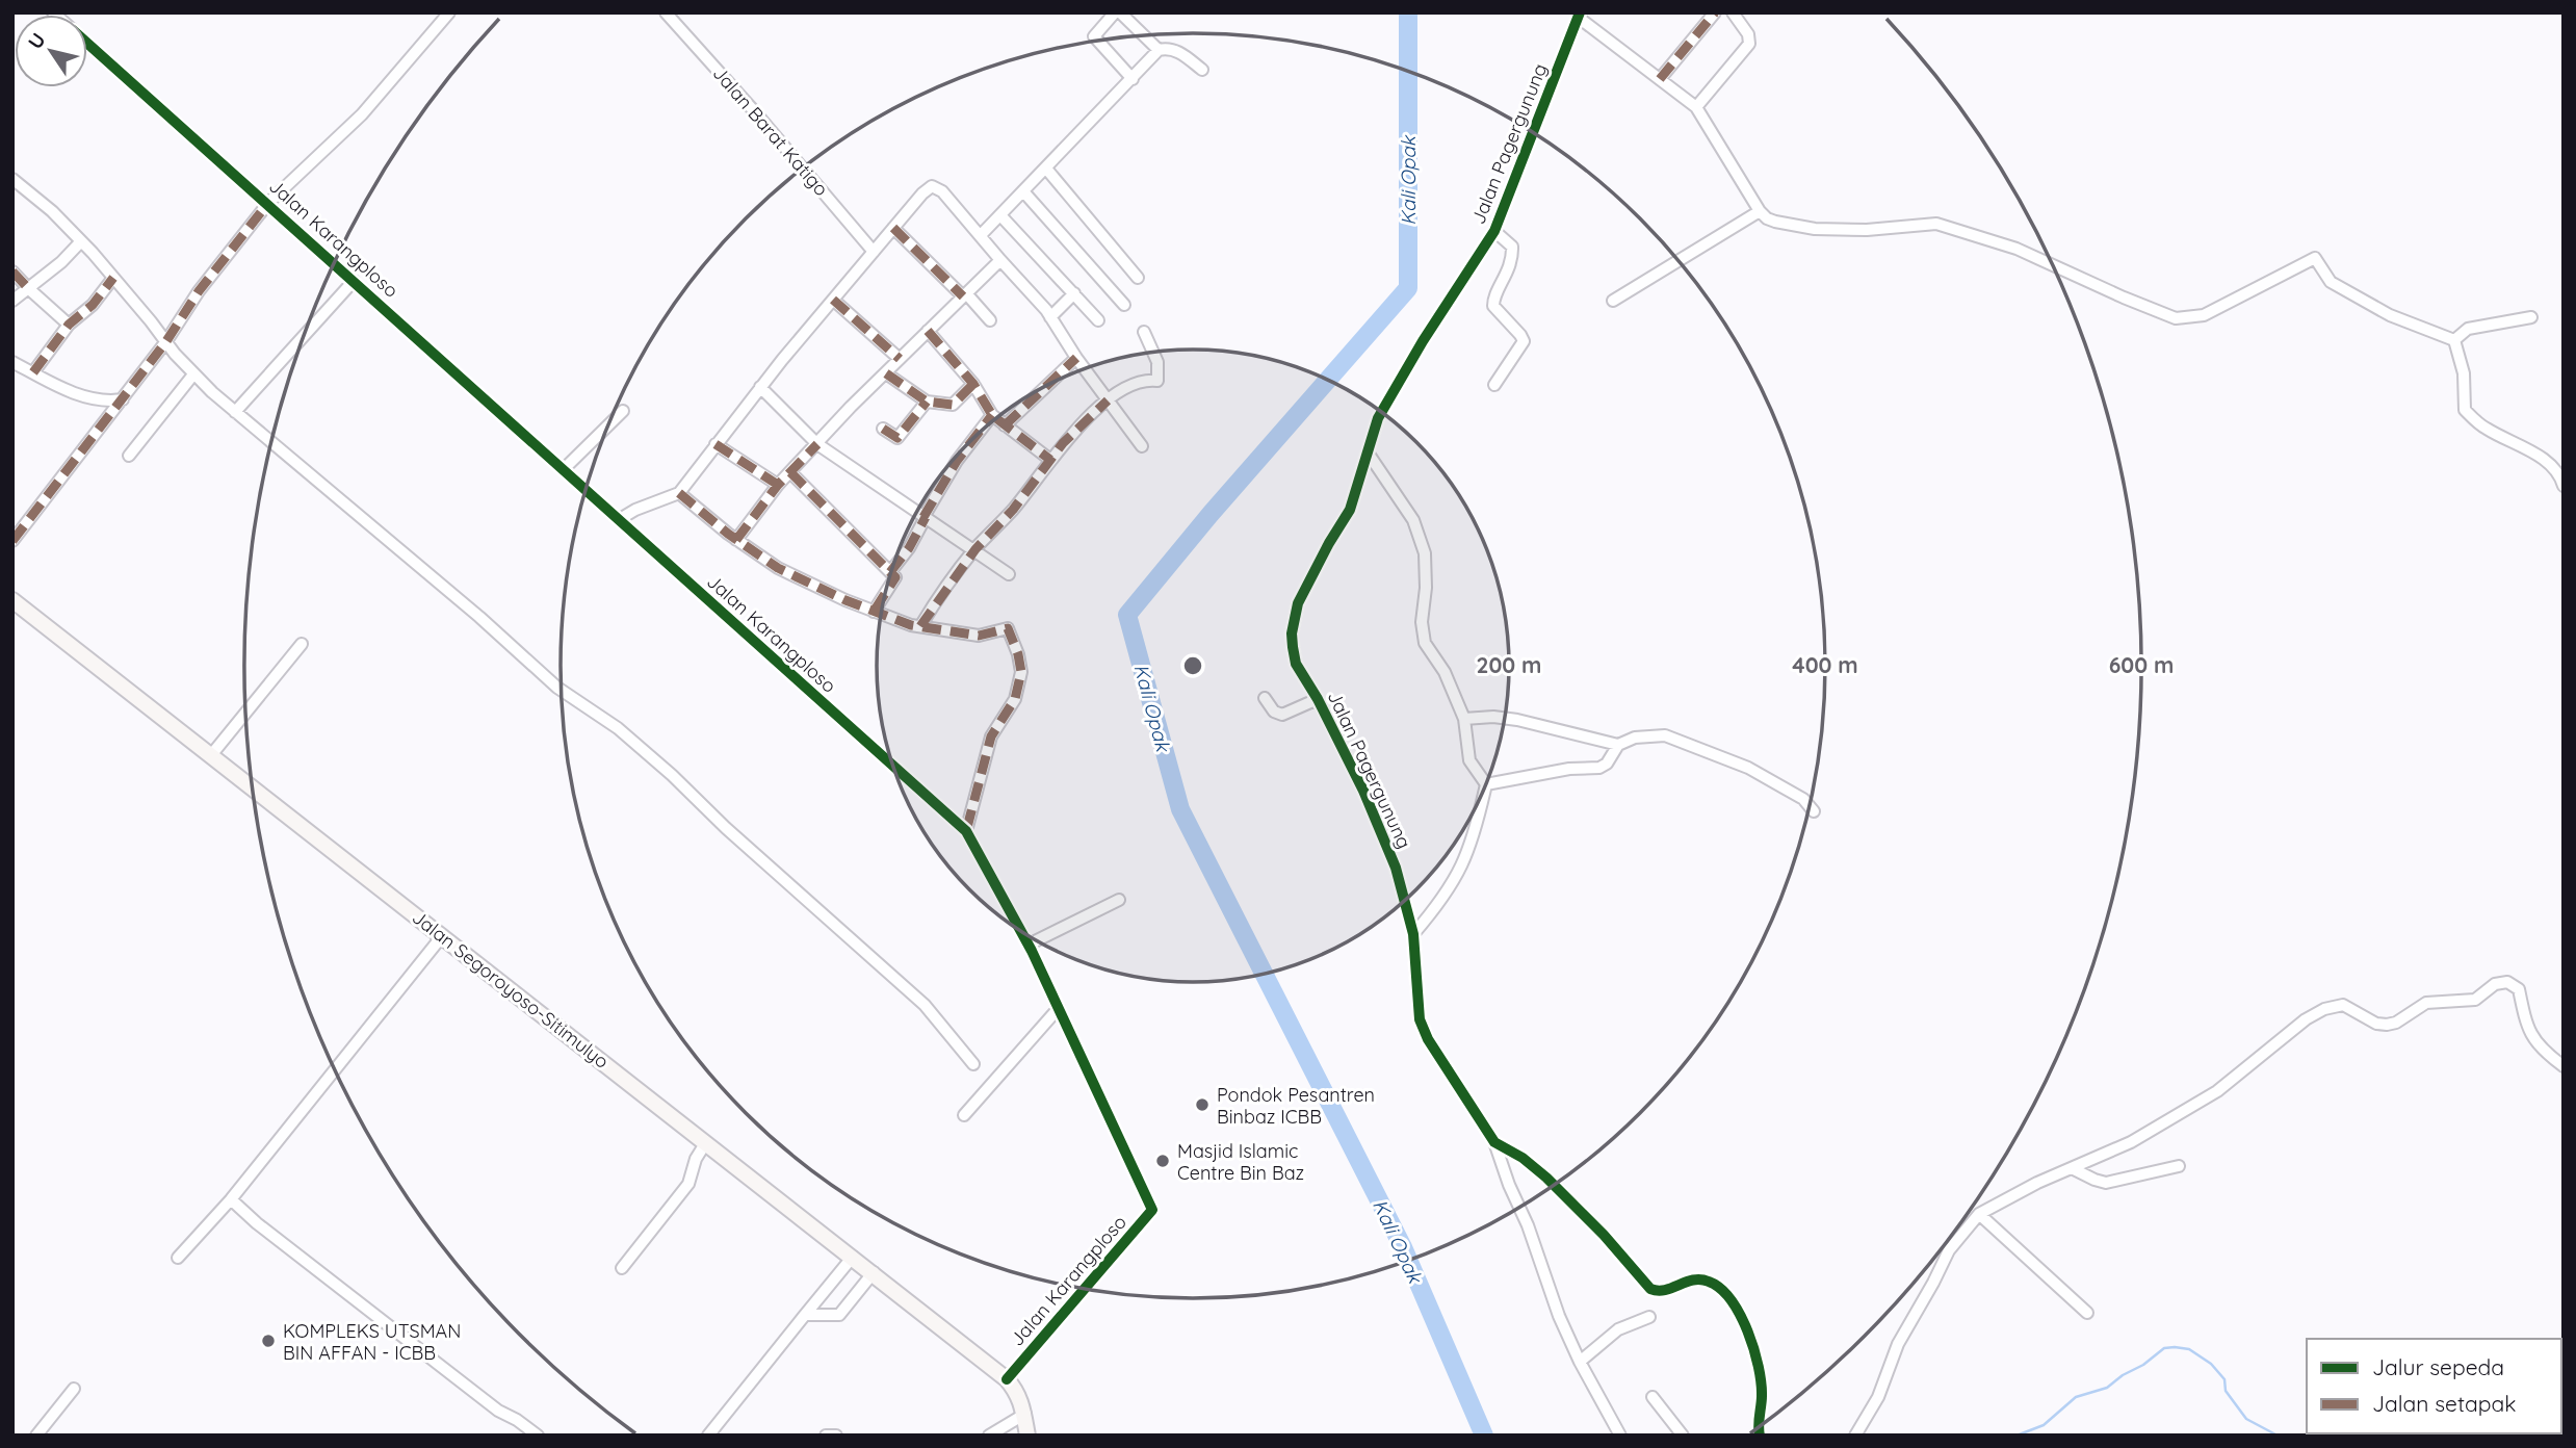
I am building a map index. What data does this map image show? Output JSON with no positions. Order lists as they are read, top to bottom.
{
  "streets": {
    "main road": ["Jalan Segoroyoso-Sitimulyo"],
    "street": ["Jalan Barat Katigo", "Jalan Pagergunung", "Jalan Karangploso"]
  },
  "crossings": [
    ["Jalan Karangploso", "Jalan Segoroyoso-Sitimulyo"]
  ],
  "water": ["Kali Opak"],
  "places": ["Pondok Pesantren Binbaz ICBB", "Masjid Islamic Centre Bin Baz", "KOMPLEKS UTSMAN BIN AFFAN - ICBB"],
  "legend": ["Jalur sepeda", "Jalan setapak"],
  "north": "top left",
  "rings": ["200 m", "400 m", "600 m"]
}
